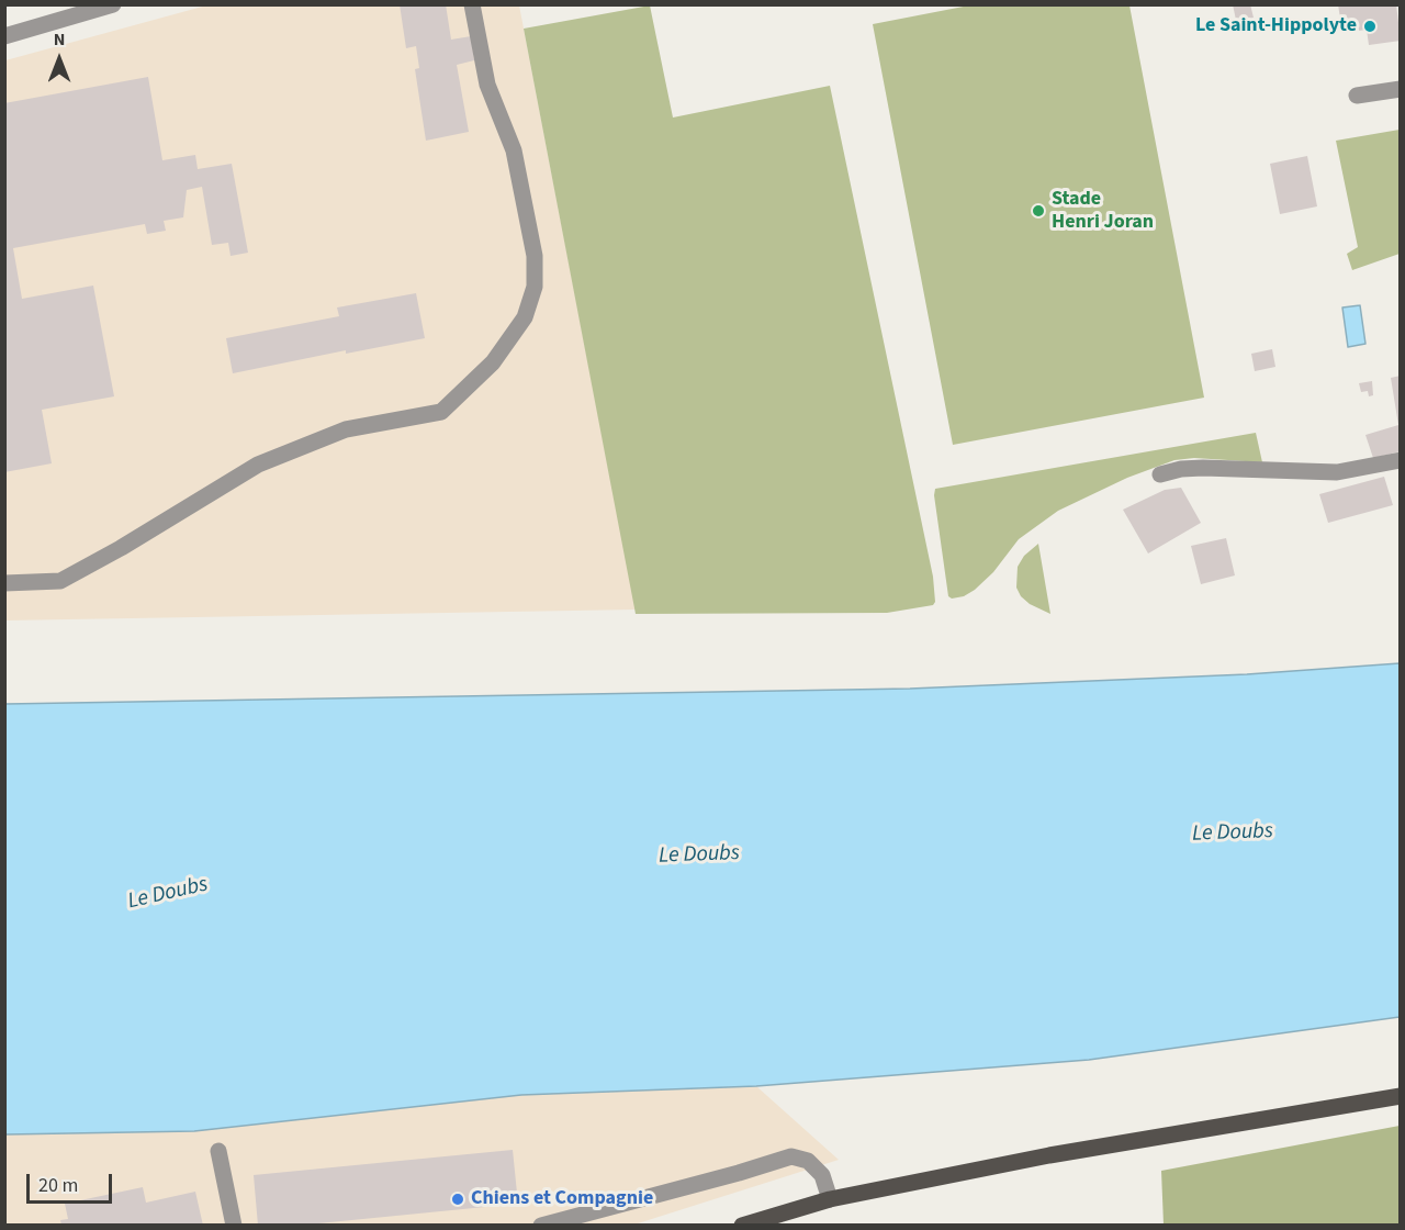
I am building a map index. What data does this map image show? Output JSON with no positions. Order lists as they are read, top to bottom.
{
  "water": ["Le Doubs"],
  "places": ["Le Saint-Hippolyte", "Stade Henri Joran", "Chiens et Compagnie"],
  "scale_bar": "20 m",
  "north": "top"
}
